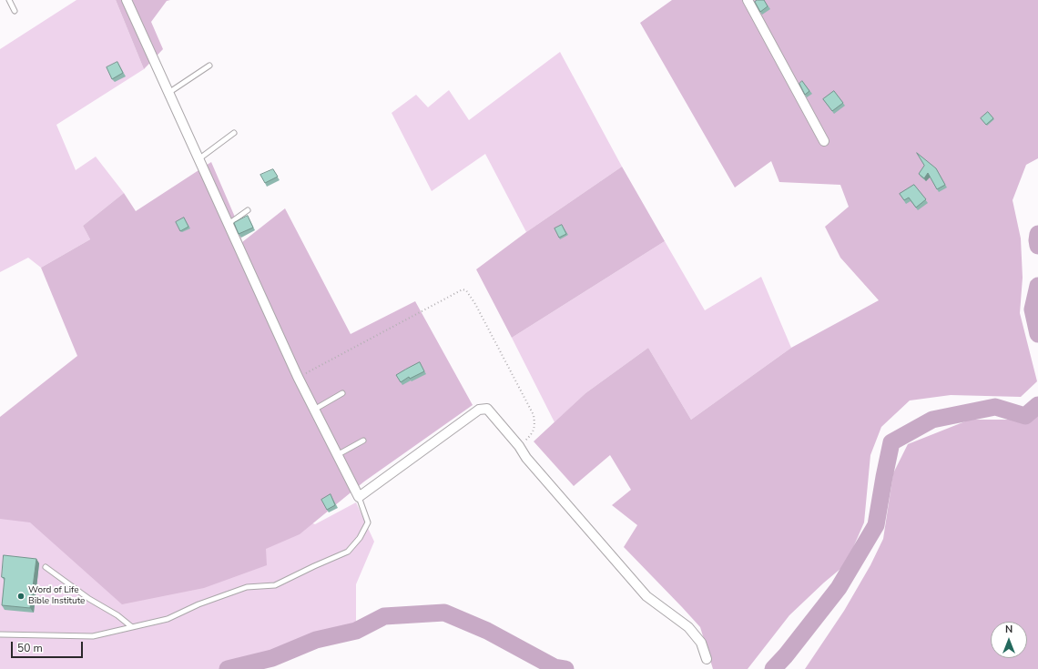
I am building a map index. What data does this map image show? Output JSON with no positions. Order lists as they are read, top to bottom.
{
  "places": ["Word of Life Bible Institute"],
  "scale_bar": "50 m",
  "north": "top"
}
